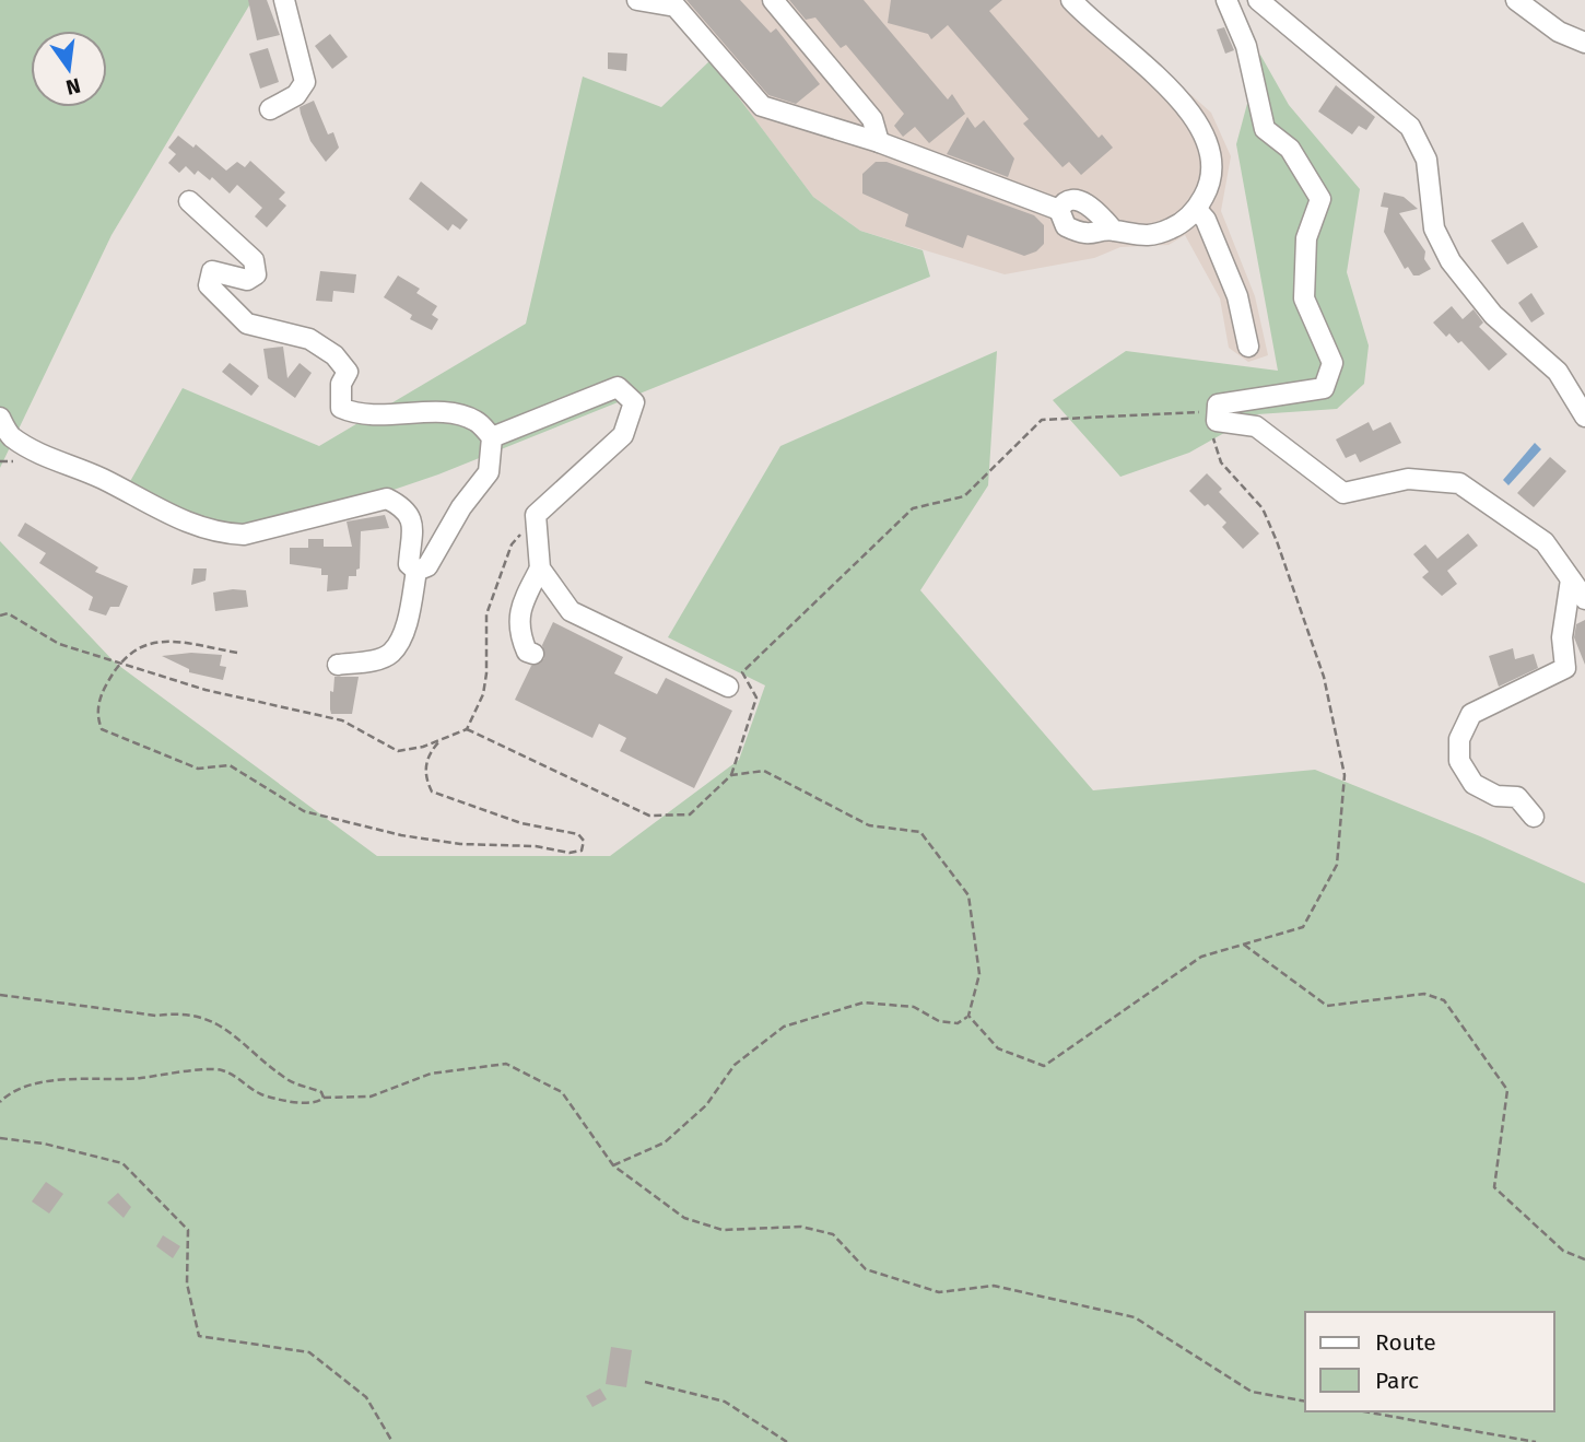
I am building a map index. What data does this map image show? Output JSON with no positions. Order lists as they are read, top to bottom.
{
  "legend": ["Route", "Parc"],
  "north": "bottom"
}
